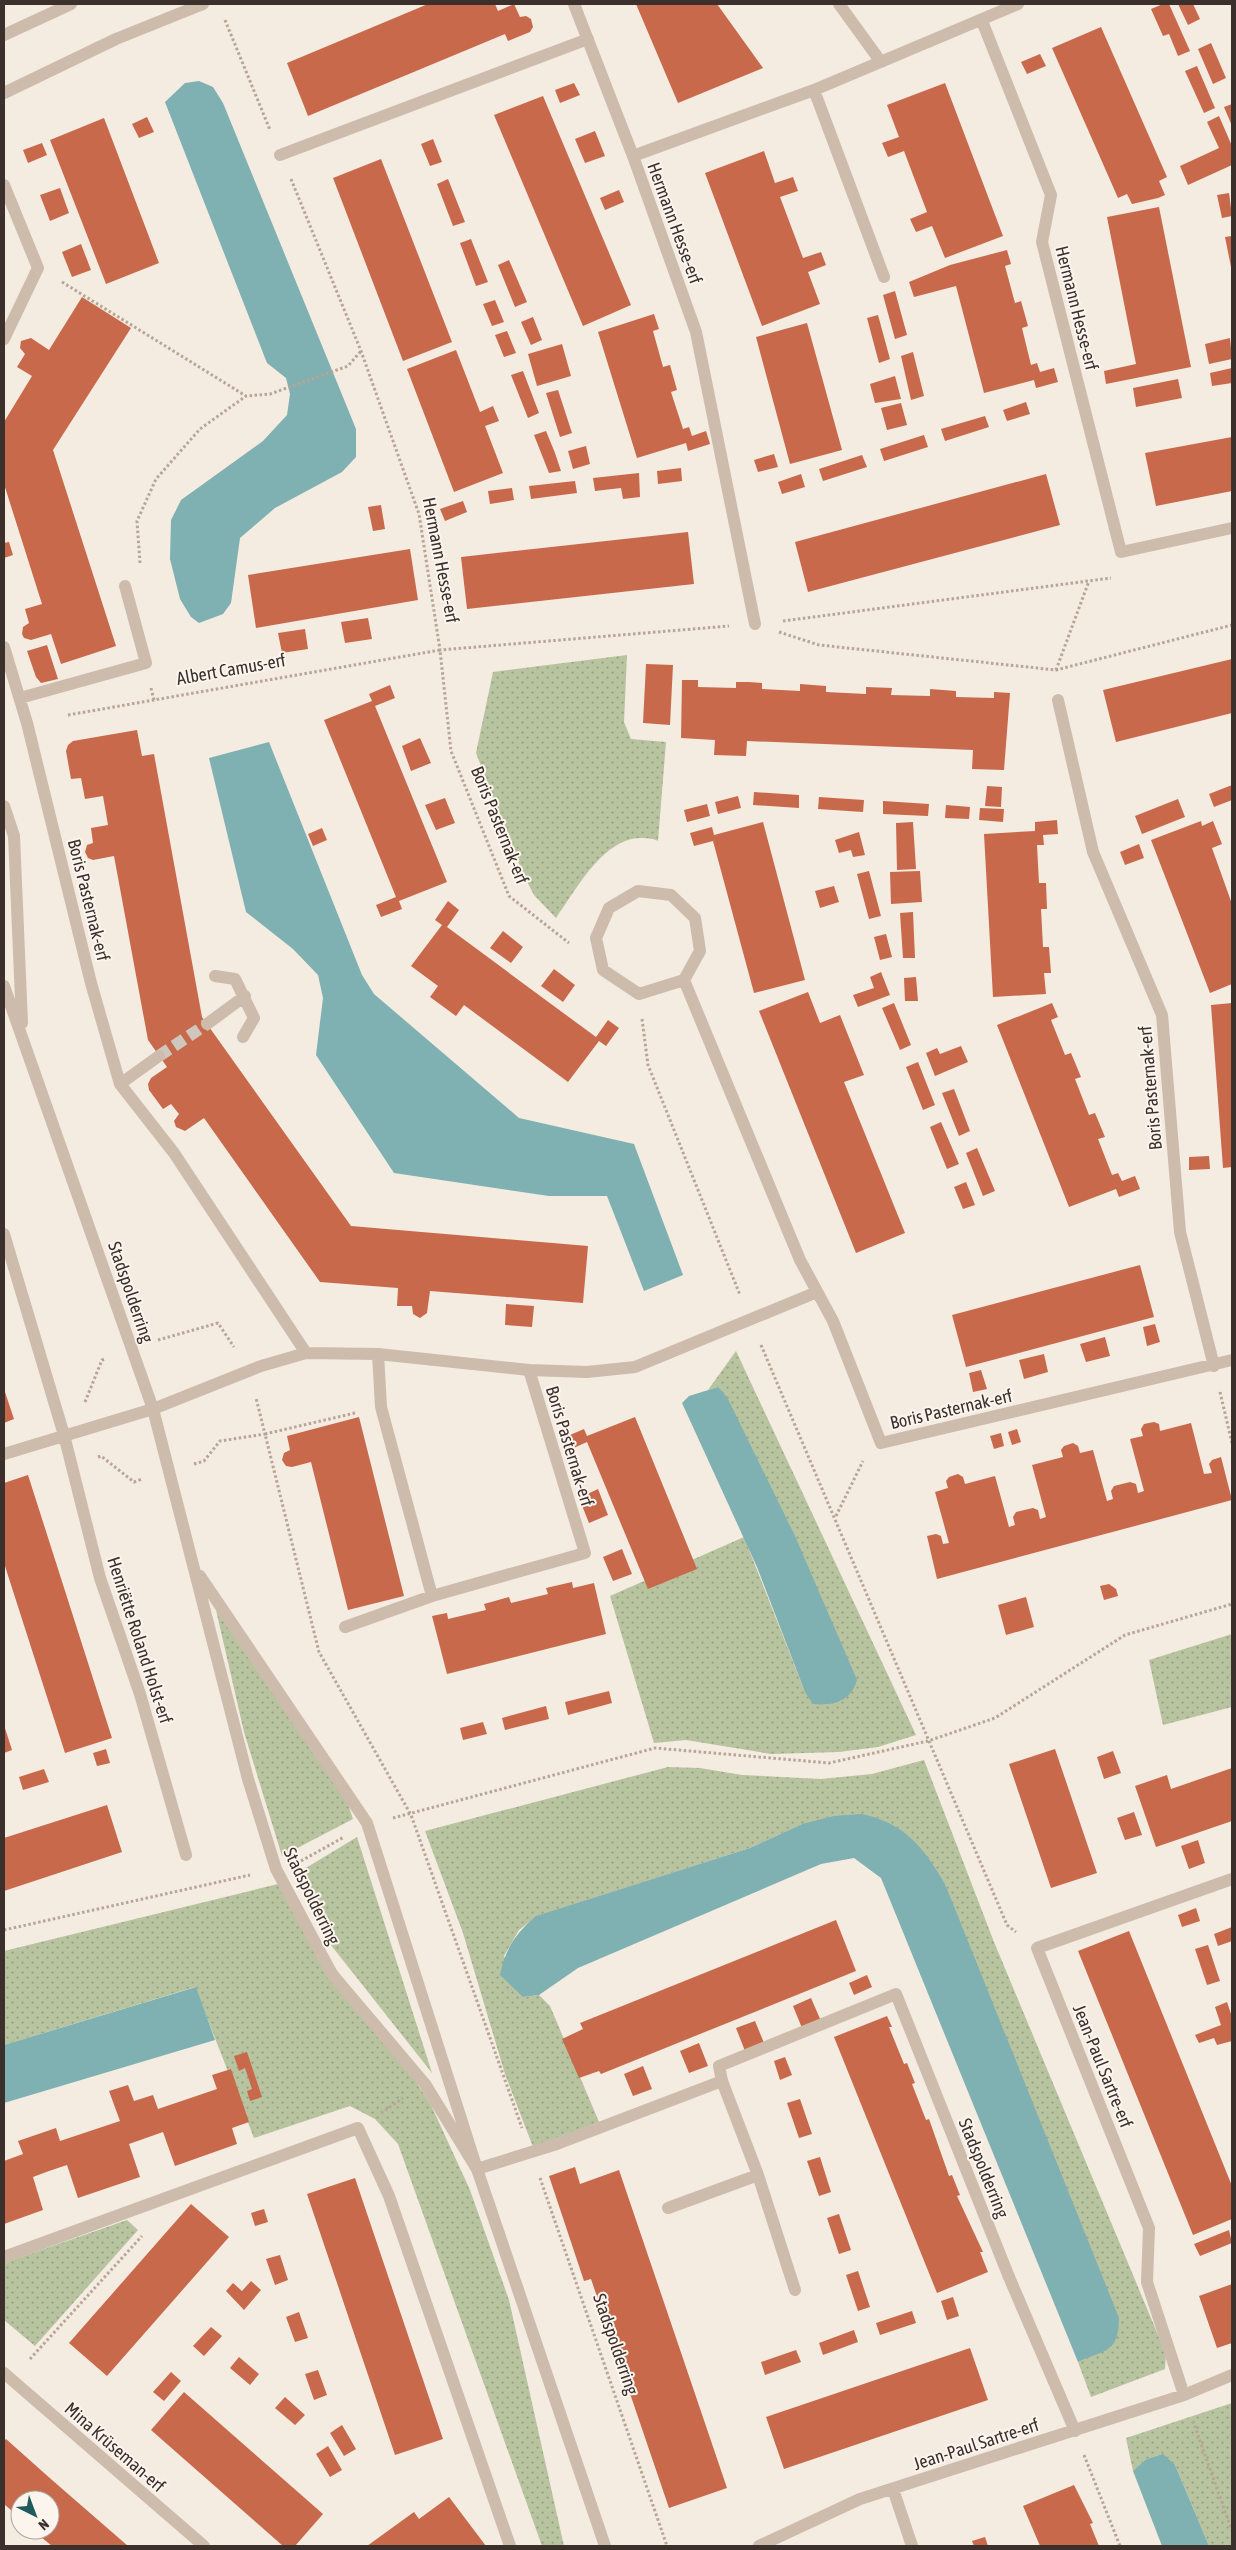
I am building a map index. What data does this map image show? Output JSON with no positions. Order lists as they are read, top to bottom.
{
  "streets": {
    "street": [
      "Hermann Hesse-erf",
      "Boris Pasternak-erf",
      "Stadspolderring",
      "Henriëtte Roland Holst-erf",
      "Jean-Paul Sartre-erf",
      "Mina Krüseman-erf"
    ],
    "path": ["Albert Camus-erf"]
  },
  "crossings": [
    ["Hermann Hesse-erf", "Albert Camus-erf"],
    ["Hermann Hesse-erf", "Boris Pasternak-erf"],
    ["Albert Camus-erf", "Boris Pasternak-erf"],
    ["Boris Pasternak-erf", "Stadspolderring"],
    ["Stadspolderring", "Jean-Paul Sartre-erf"]
  ],
  "north": "bottom right"
}
